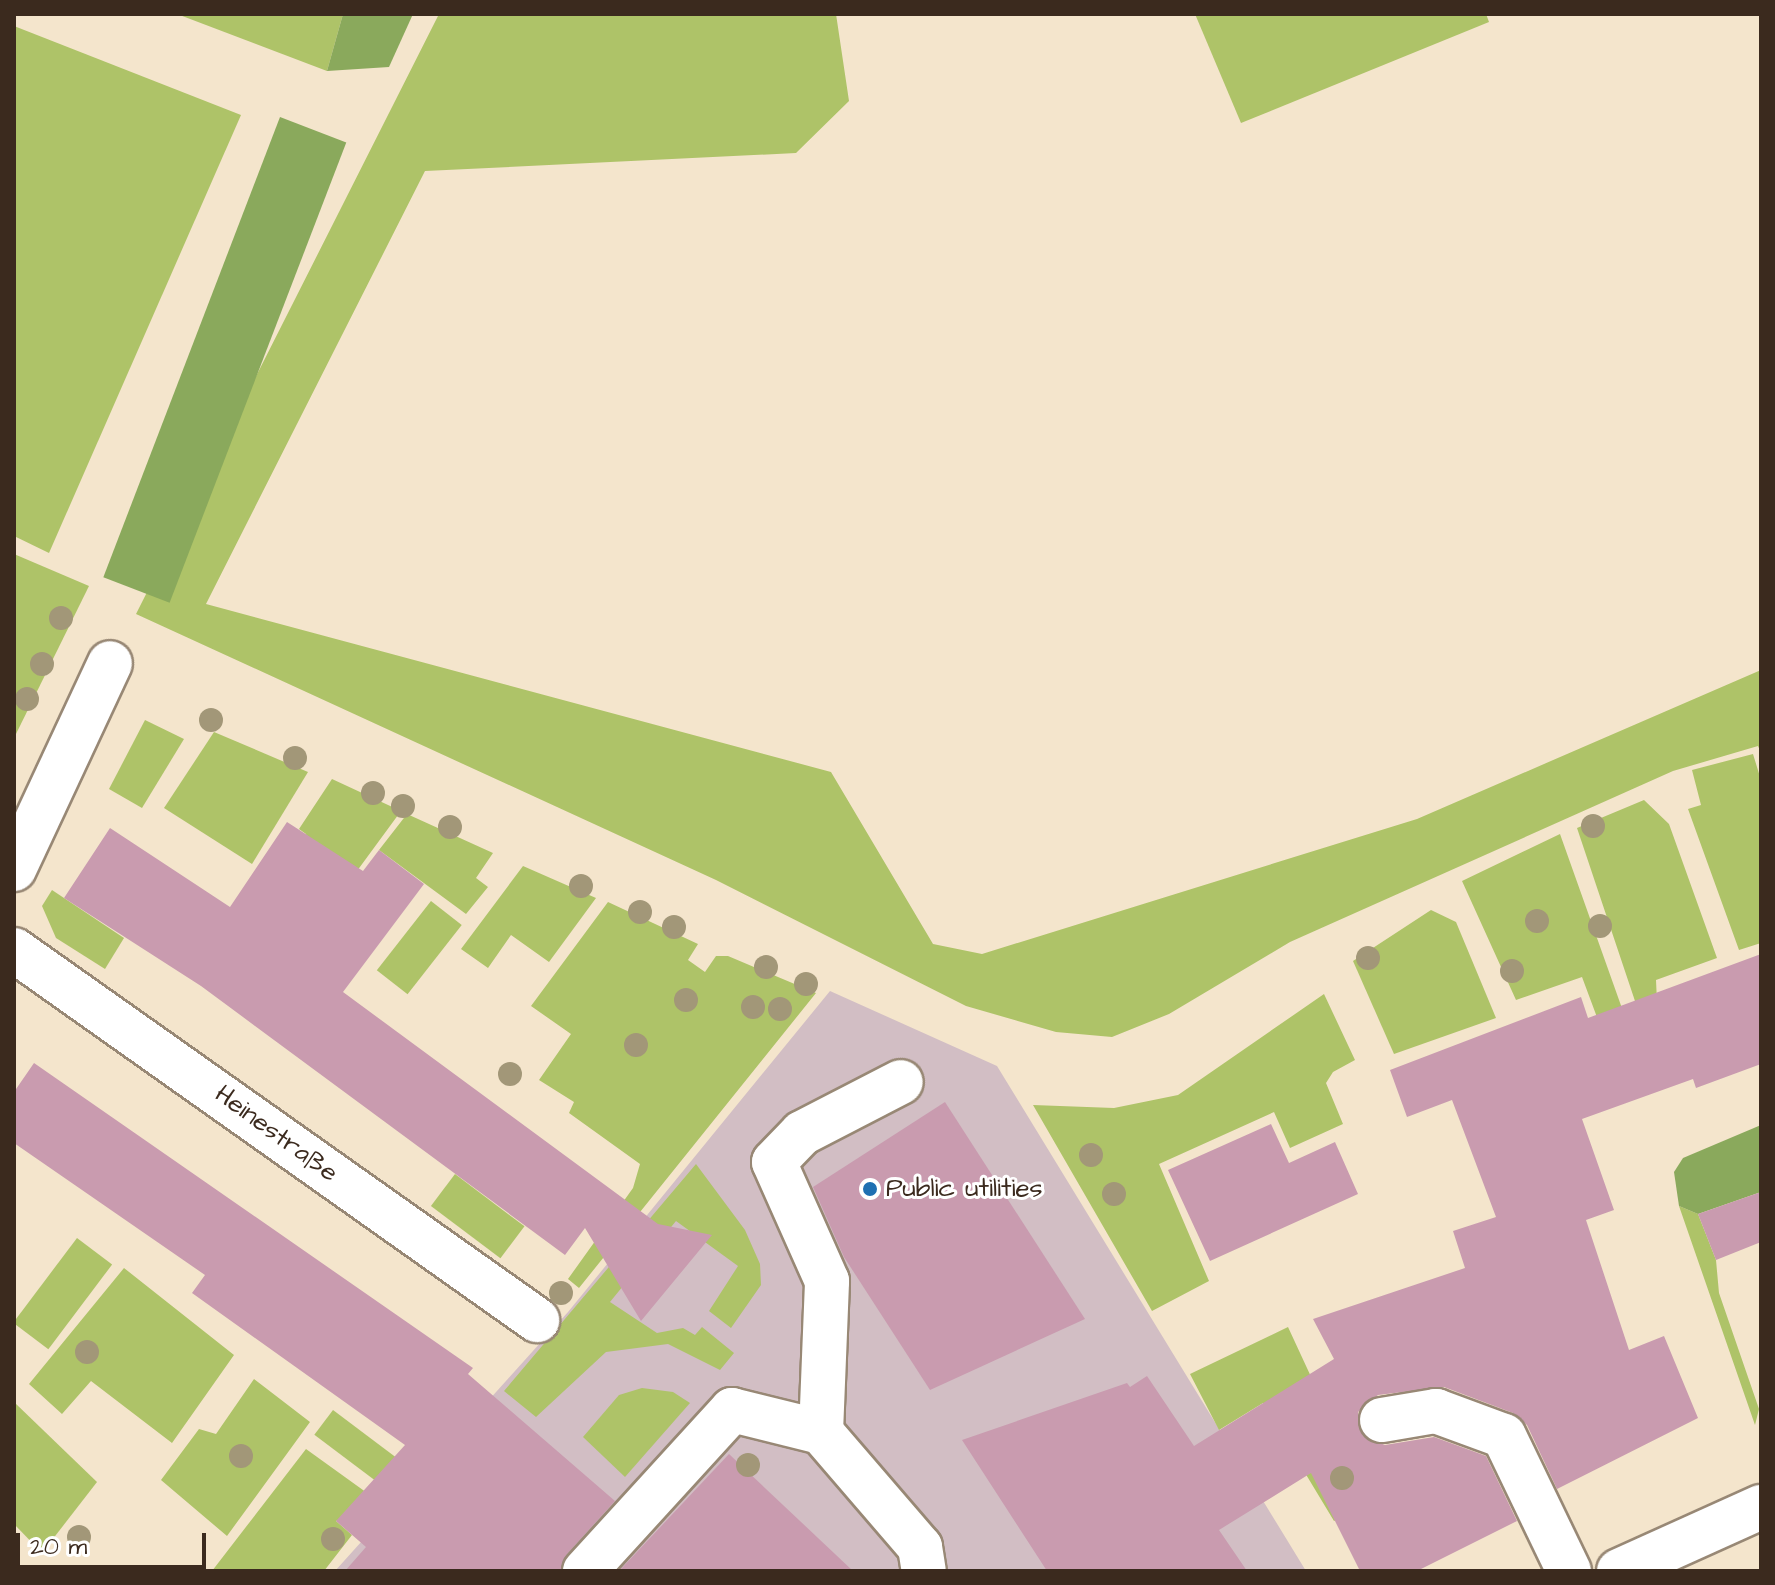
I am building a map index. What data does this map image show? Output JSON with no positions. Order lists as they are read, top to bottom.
{
  "streets": {
    "street": ["Heinestraße"]
  },
  "places": ["Public utilities"],
  "scale_bar": "20 m"
}
